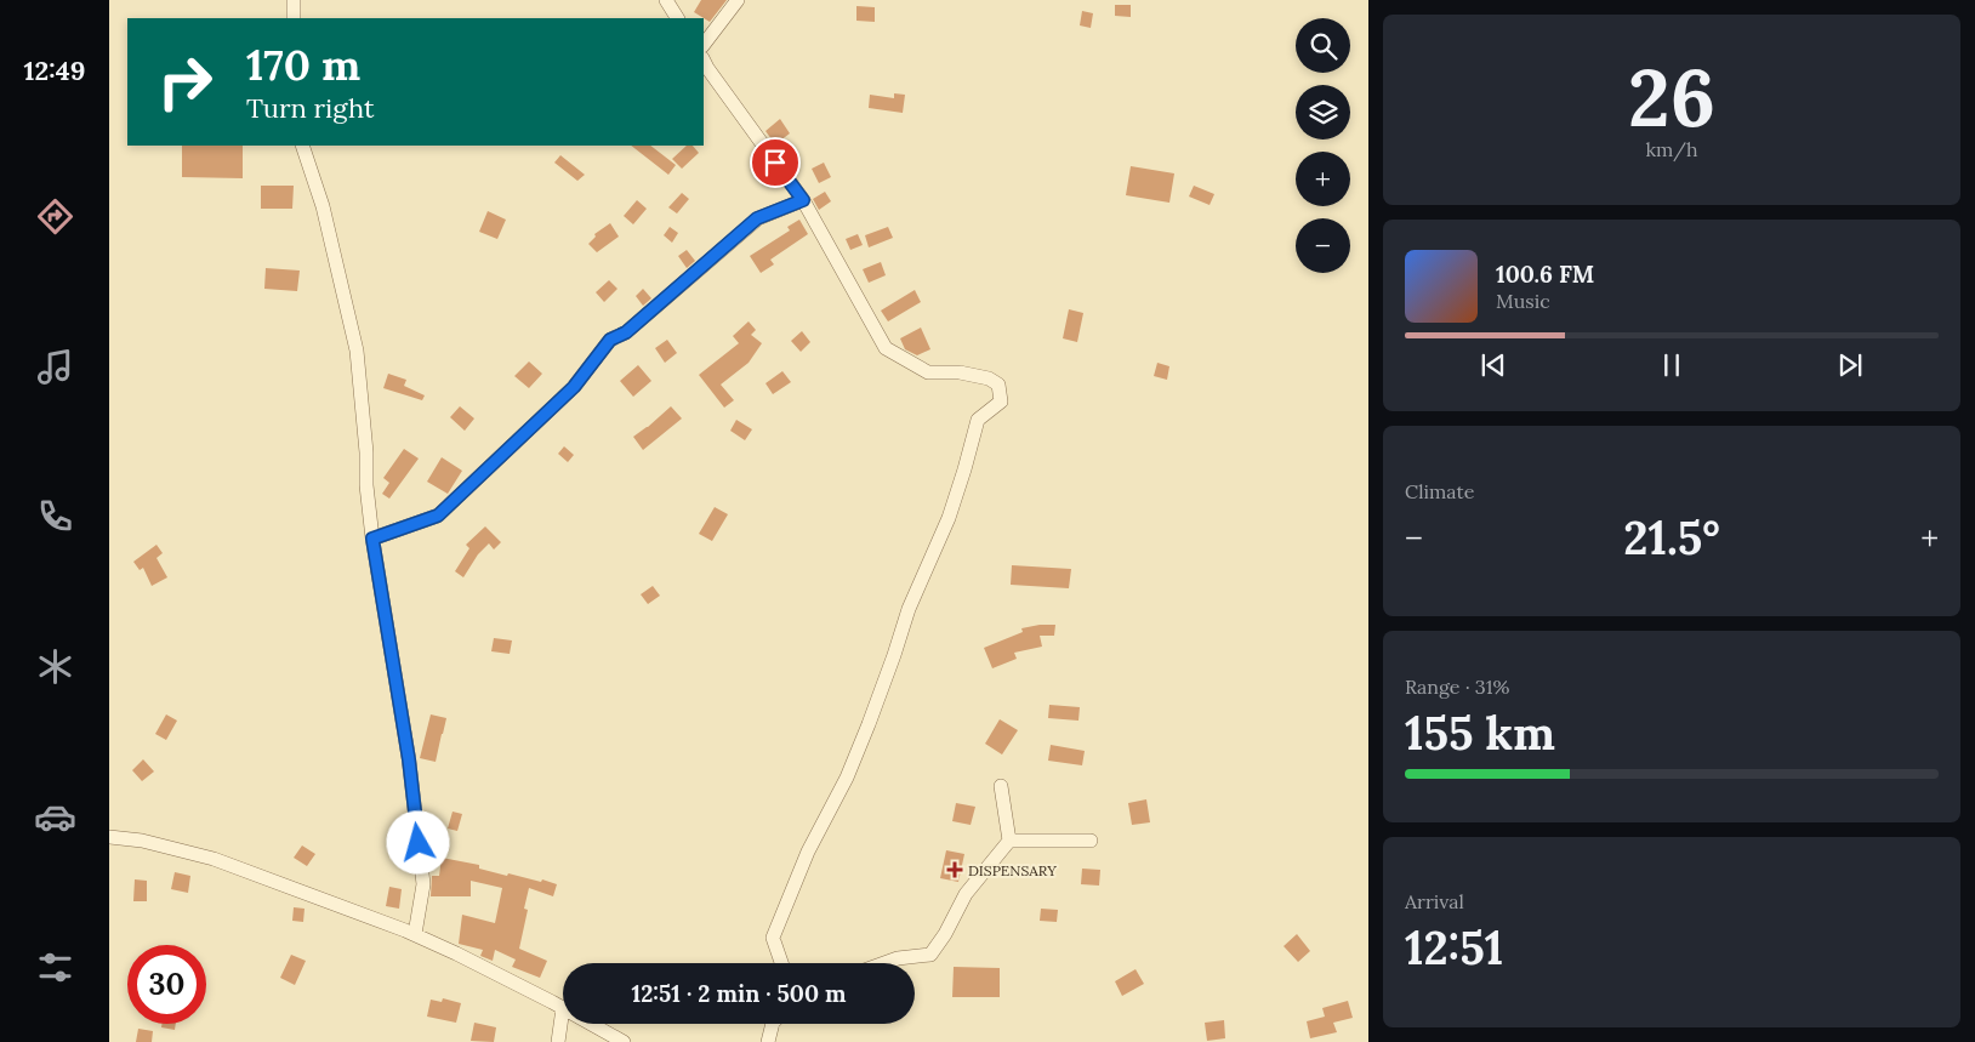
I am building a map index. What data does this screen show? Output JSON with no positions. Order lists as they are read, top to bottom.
{
  "places": {
    "health": ["DISPENSARY"]
  },
  "page": {
    "tabs": "12:49",
    "tile": [
      ["26", "km/h"],
      "Climate",
      ["Range · 31%", "155 km"],
      ["Arrival", "12:51"]
    ],
    "map_buttons": ["+", "−"],
    "turn": ["170 m", "Turn right"],
    "song": ["100.6 FM", "Music"],
    "heat": ["−", "21.5°", "+"],
    "limit": "30",
    "trip": "12:51 · 2 min · 500 m"
  }
}
